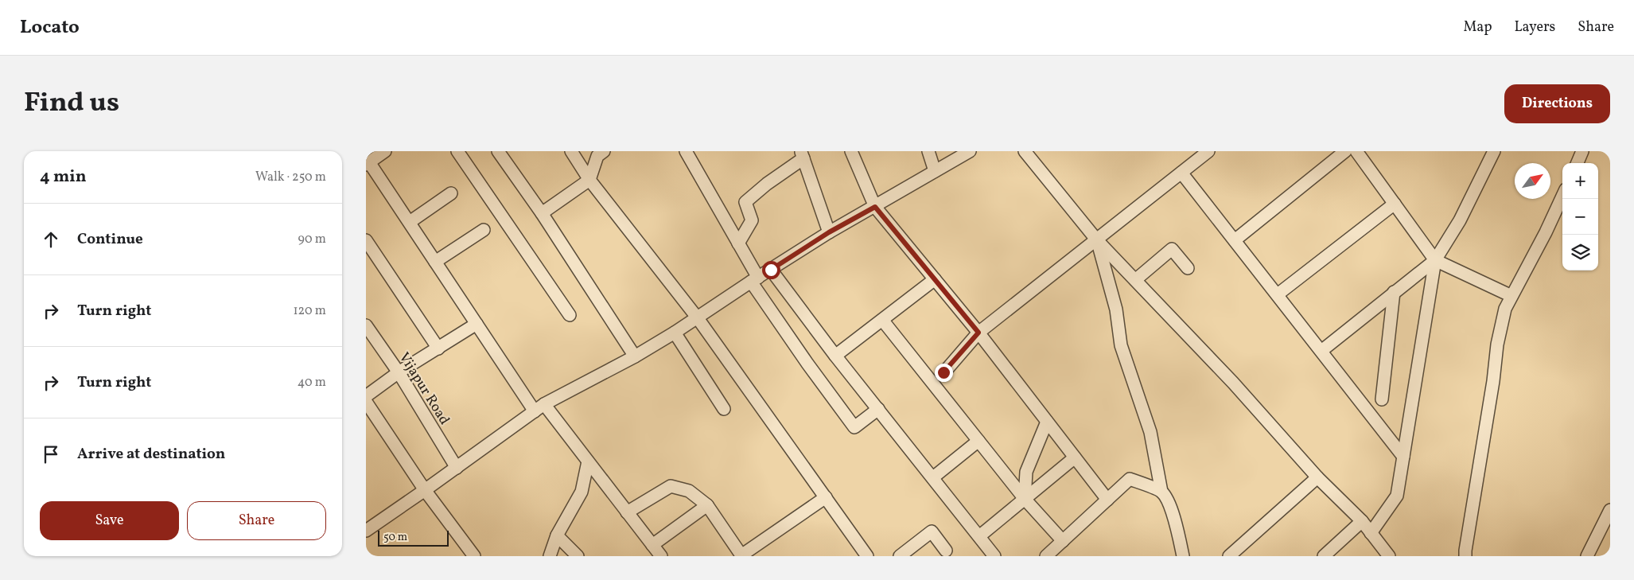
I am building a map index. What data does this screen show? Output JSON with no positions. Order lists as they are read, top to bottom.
{
  "streets": {
    "street": ["Vijapur Road"]
  },
  "scale_bar": "50 m",
  "north": "top right",
  "page": {
    "header": "Locato",
    "nav": ["Map", "Layers", "Share"],
    "title": "Find us",
    "buttons": [
      "Directions",
      ["Save", "Share"]
    ],
    "heading": ["4 min", "Walk · 250 m"],
    "map_buttons": ["+", "−"],
    "list": [
      ["Continue", "90 m"],
      ["Turn right", "120 m"],
      ["Turn right", "40 m"],
      "Arrive at destination"
    ],
    "scale": "50 m"
  }
}
